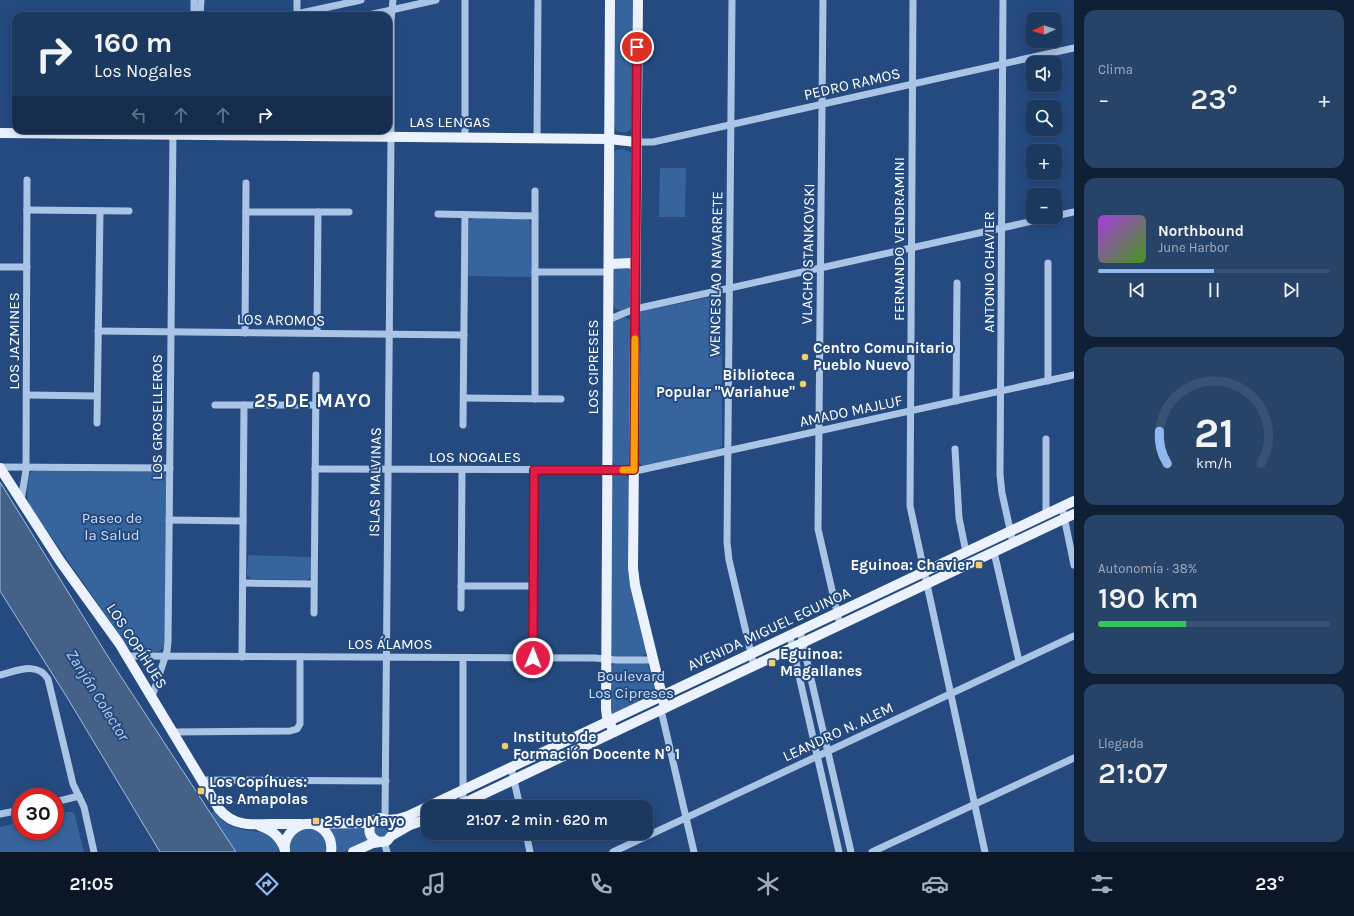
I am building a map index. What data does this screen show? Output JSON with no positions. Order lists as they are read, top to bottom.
{
  "streets": {
    "main road": [
      "LAS LENGAS",
      "LOS CIPRESES",
      "AVENIDA MIGUEL EGUINOA",
      "LOS COPÍHUES"
    ],
    "street": [
      "PEDRO RAMOS",
      "FERNANDO VENDRAMINI",
      "VLACHO STANKOVSKI",
      "ANTONIO CHAVIER",
      "WENCESLAO NAVARRETE",
      "LOS AROMOS",
      "LOS JAZMINES",
      "AMADO MAJLUF",
      "LOS GROSELLEROS",
      "LOS NOGALES",
      "ISLAS MALVINAS",
      "LOS ÁLAMOS",
      "LEANDRO N. ALEM"
    ]
  },
  "crossings": [
    ["PEDRO RAMOS", "LAS LENGAS"],
    ["PEDRO RAMOS", "FERNANDO VENDRAMINI"],
    ["PEDRO RAMOS", "VLACHO STANKOVSKI"],
    ["PEDRO RAMOS", "ANTONIO CHAVIER"],
    ["PEDRO RAMOS", "WENCESLAO NAVARRETE"],
    ["LAS LENGAS", "LOS CIPRESES"],
    ["LAS LENGAS", "ISLAS MALVINAS"],
    ["FERNANDO VENDRAMINI", "AMADO MAJLUF"],
    ["FERNANDO VENDRAMINI", "AVENIDA MIGUEL EGUINOA"],
    ["FERNANDO VENDRAMINI", "LEANDRO N. ALEM"],
    ["VLACHO STANKOVSKI", "AMADO MAJLUF"],
    ["VLACHO STANKOVSKI", "AVENIDA MIGUEL EGUINOA"],
    ["ANTONIO CHAVIER", "AMADO MAJLUF"],
    ["ANTONIO CHAVIER", "AVENIDA MIGUEL EGUINOA"],
    ["WENCESLAO NAVARRETE", "AMADO MAJLUF"],
    ["WENCESLAO NAVARRETE", "AVENIDA MIGUEL EGUINOA"],
    ["LOS AROMOS", "LOS GROSELLEROS"],
    ["LOS AROMOS", "ISLAS MALVINAS"],
    ["LOS JAZMINES", "LOS COPÍHUES"],
    ["LOS CIPRESES", "LOS NOGALES"],
    ["LOS CIPRESES", "AVENIDA MIGUEL EGUINOA"],
    ["LOS CIPRESES", "LOS ÁLAMOS"],
    ["AMADO MAJLUF", "LOS NOGALES"],
    ["LOS GROSELLEROS", "LOS ÁLAMOS"],
    ["LOS GROSELLEROS", "LOS COPÍHUES"],
    ["LOS NOGALES", "ISLAS MALVINAS"],
    ["ISLAS MALVINAS", "AVENIDA MIGUEL EGUINOA"],
    ["ISLAS MALVINAS", "LOS ÁLAMOS"],
    ["AVENIDA MIGUEL EGUINOA", "LOS COPÍHUES"],
    ["LOS ÁLAMOS", "LOS COPÍHUES"]
  ],
  "districts": ["25 DE MAYO"],
  "water": ["Zanjón Colector"],
  "parks": ["Paseo de la Salud", "Boulevard Los Cipreses"],
  "places": {
    "other": ["Centro Comunitario Pueblo Nuevo", "Biblioteca Popular \"Wariahue\"", "Instituto de Formación Docente N° 1"],
    "transit": [
      "Eguinoa: Chavier",
      "Eguinoa: Magallanes",
      "Los Copíhues: Las Amapolas",
      "25 de Mayo"
    ]
  },
  "north": "left",
  "page": {
    "tile": [
      "Clima",
      ["Autonomía · 38%", "190 km"],
      ["Llegada", "21:07"]
    ],
    "map_buttons": ["+", "−"],
    "turn": ["160 m", "Los Nogales"],
    "heat": ["−", "23°", "+"],
    "song": ["Northbound", "June Harbor"],
    "limit": "30",
    "trip": "21:07 · 2 min · 620 m",
    "tabs": ["21:05", "23°"],
    "gauge": ["21", "km/h"]
  }
}
